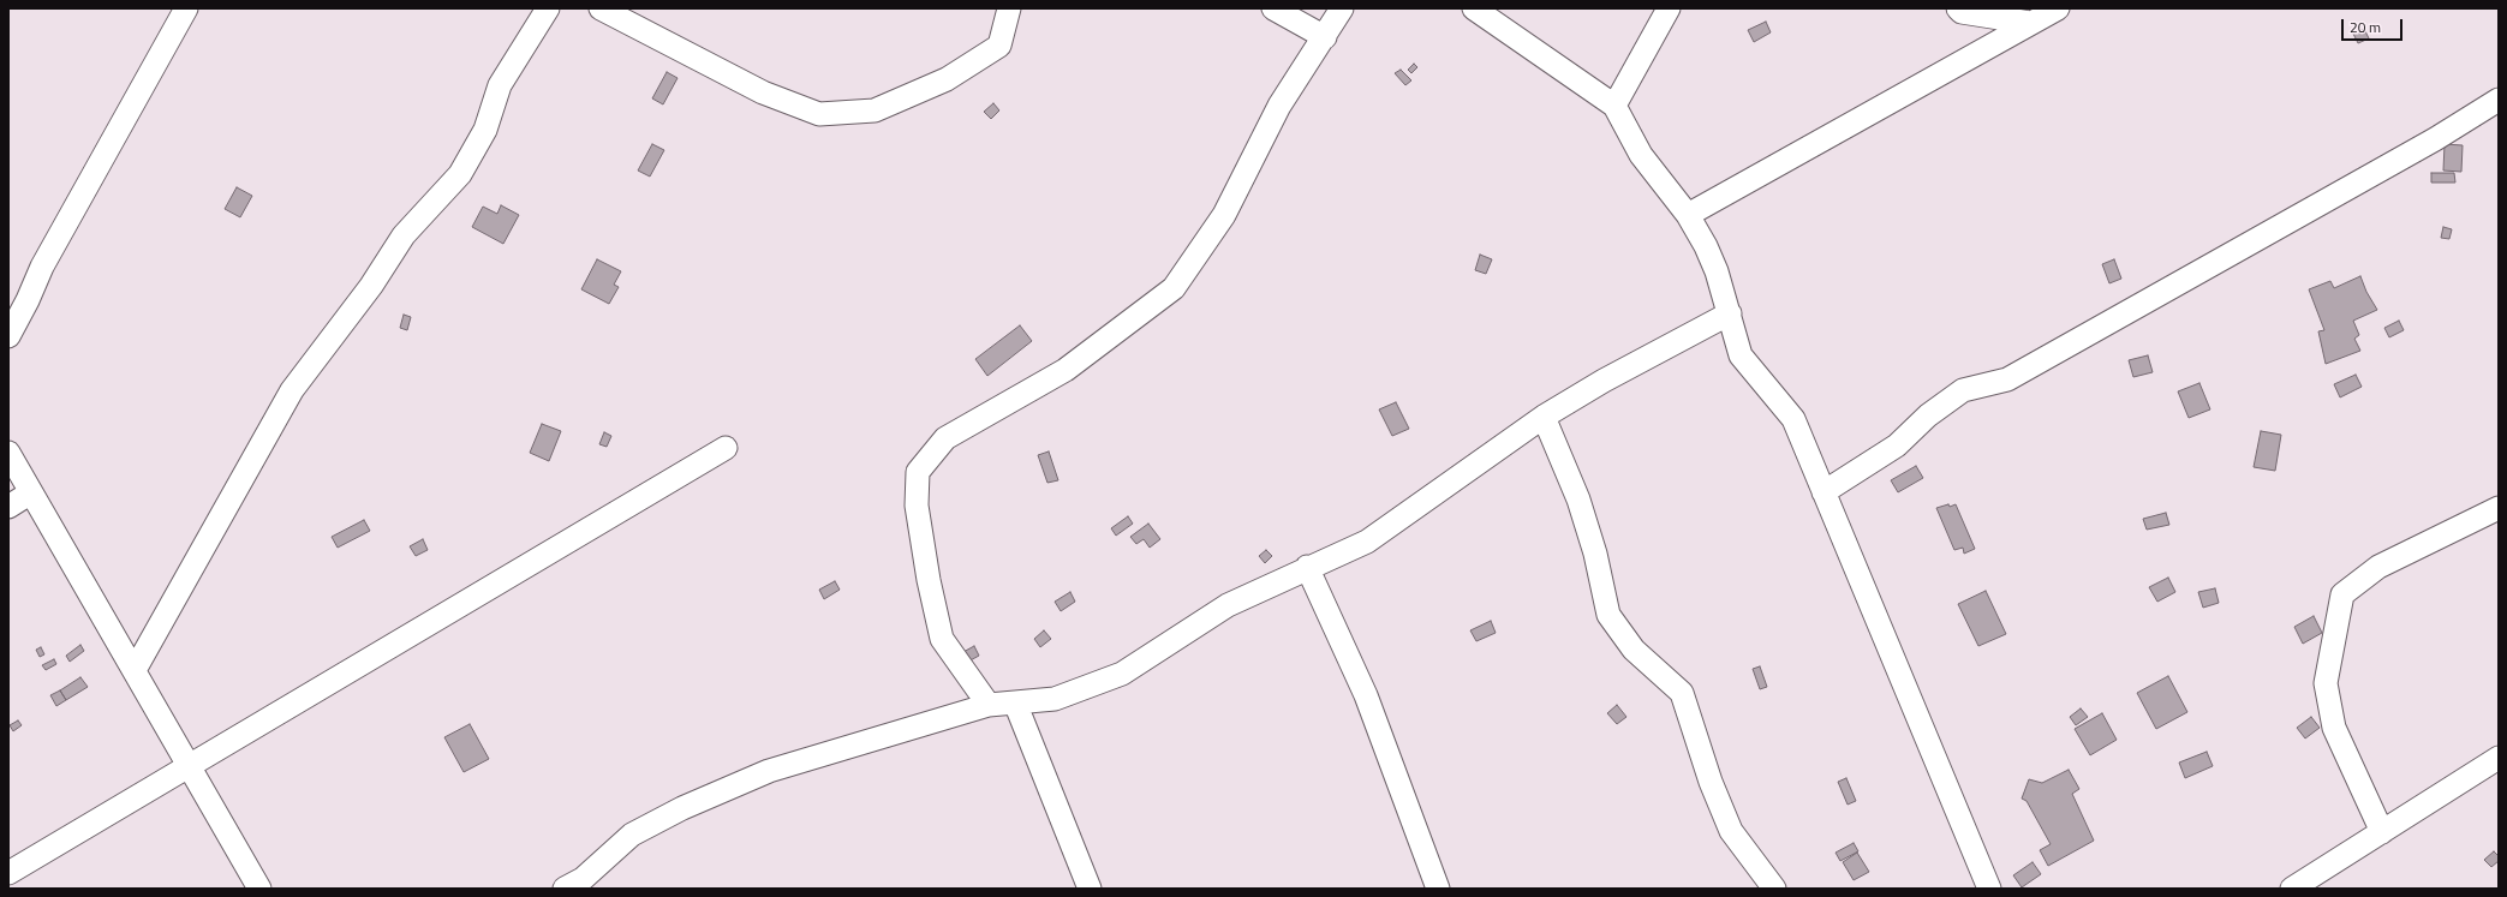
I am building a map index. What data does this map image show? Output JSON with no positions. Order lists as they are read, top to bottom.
{
  "scale_bar": "20 m"
}
